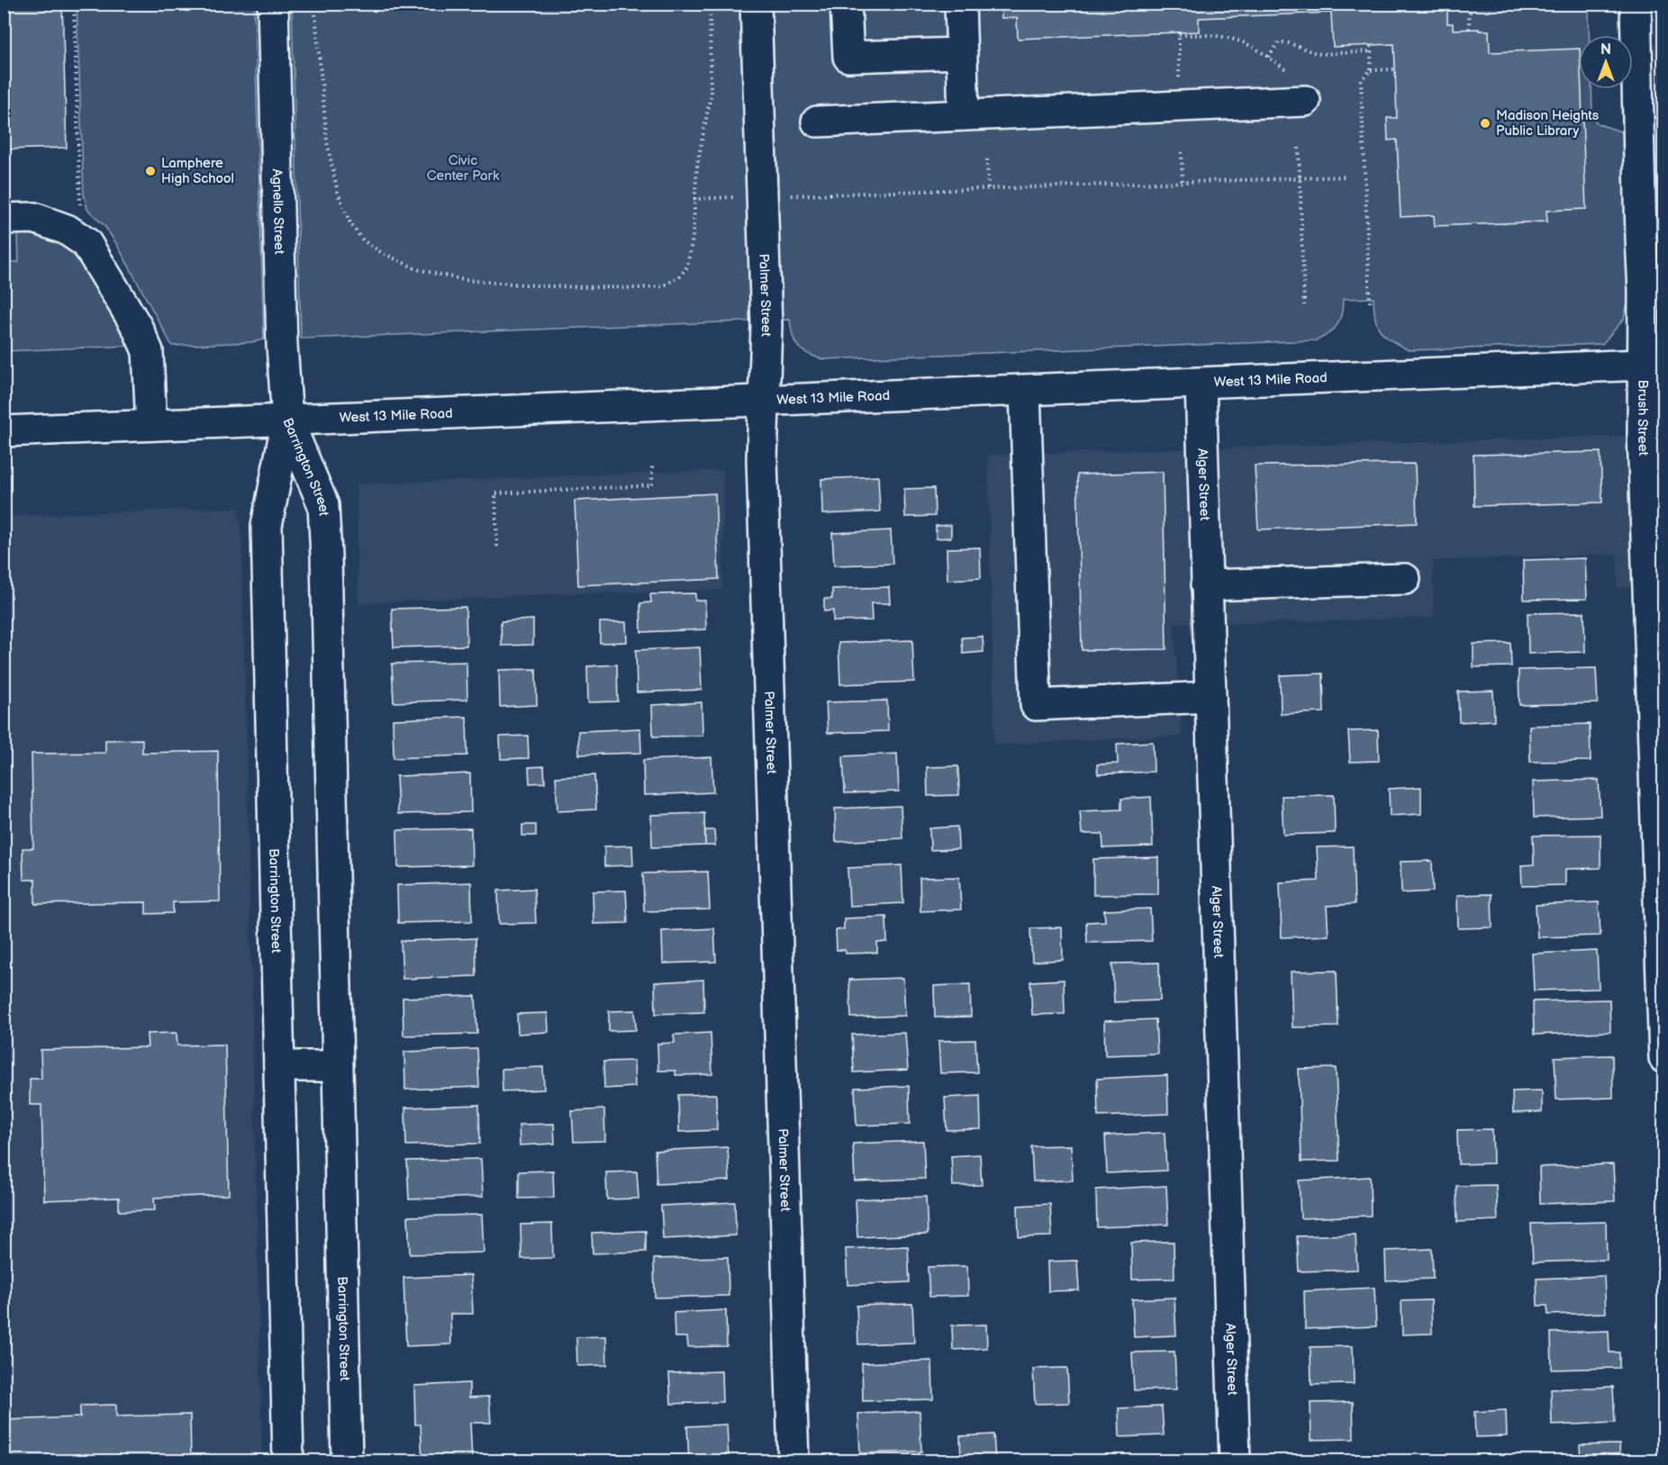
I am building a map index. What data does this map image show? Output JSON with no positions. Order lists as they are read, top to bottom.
{
  "streets": {
    "street": [
      "Agnello Street",
      "Palmer Street",
      "West 13 Mile Road",
      "Brush Street",
      "Barrington Street",
      "Alger Street"
    ]
  },
  "crossings": [
    ["Agnello Street", "West 13 Mile Road"],
    ["Agnello Street", "Barrington Street"],
    ["Palmer Street", "West 13 Mile Road"],
    ["West 13 Mile Road", "Brush Street"],
    ["West 13 Mile Road", "Barrington Street"],
    ["West 13 Mile Road", "Alger Street"]
  ],
  "parks": ["Civic Center Park"],
  "places": ["Madison Heights Public Library", "Lamphere High School"],
  "north": "top"
}
